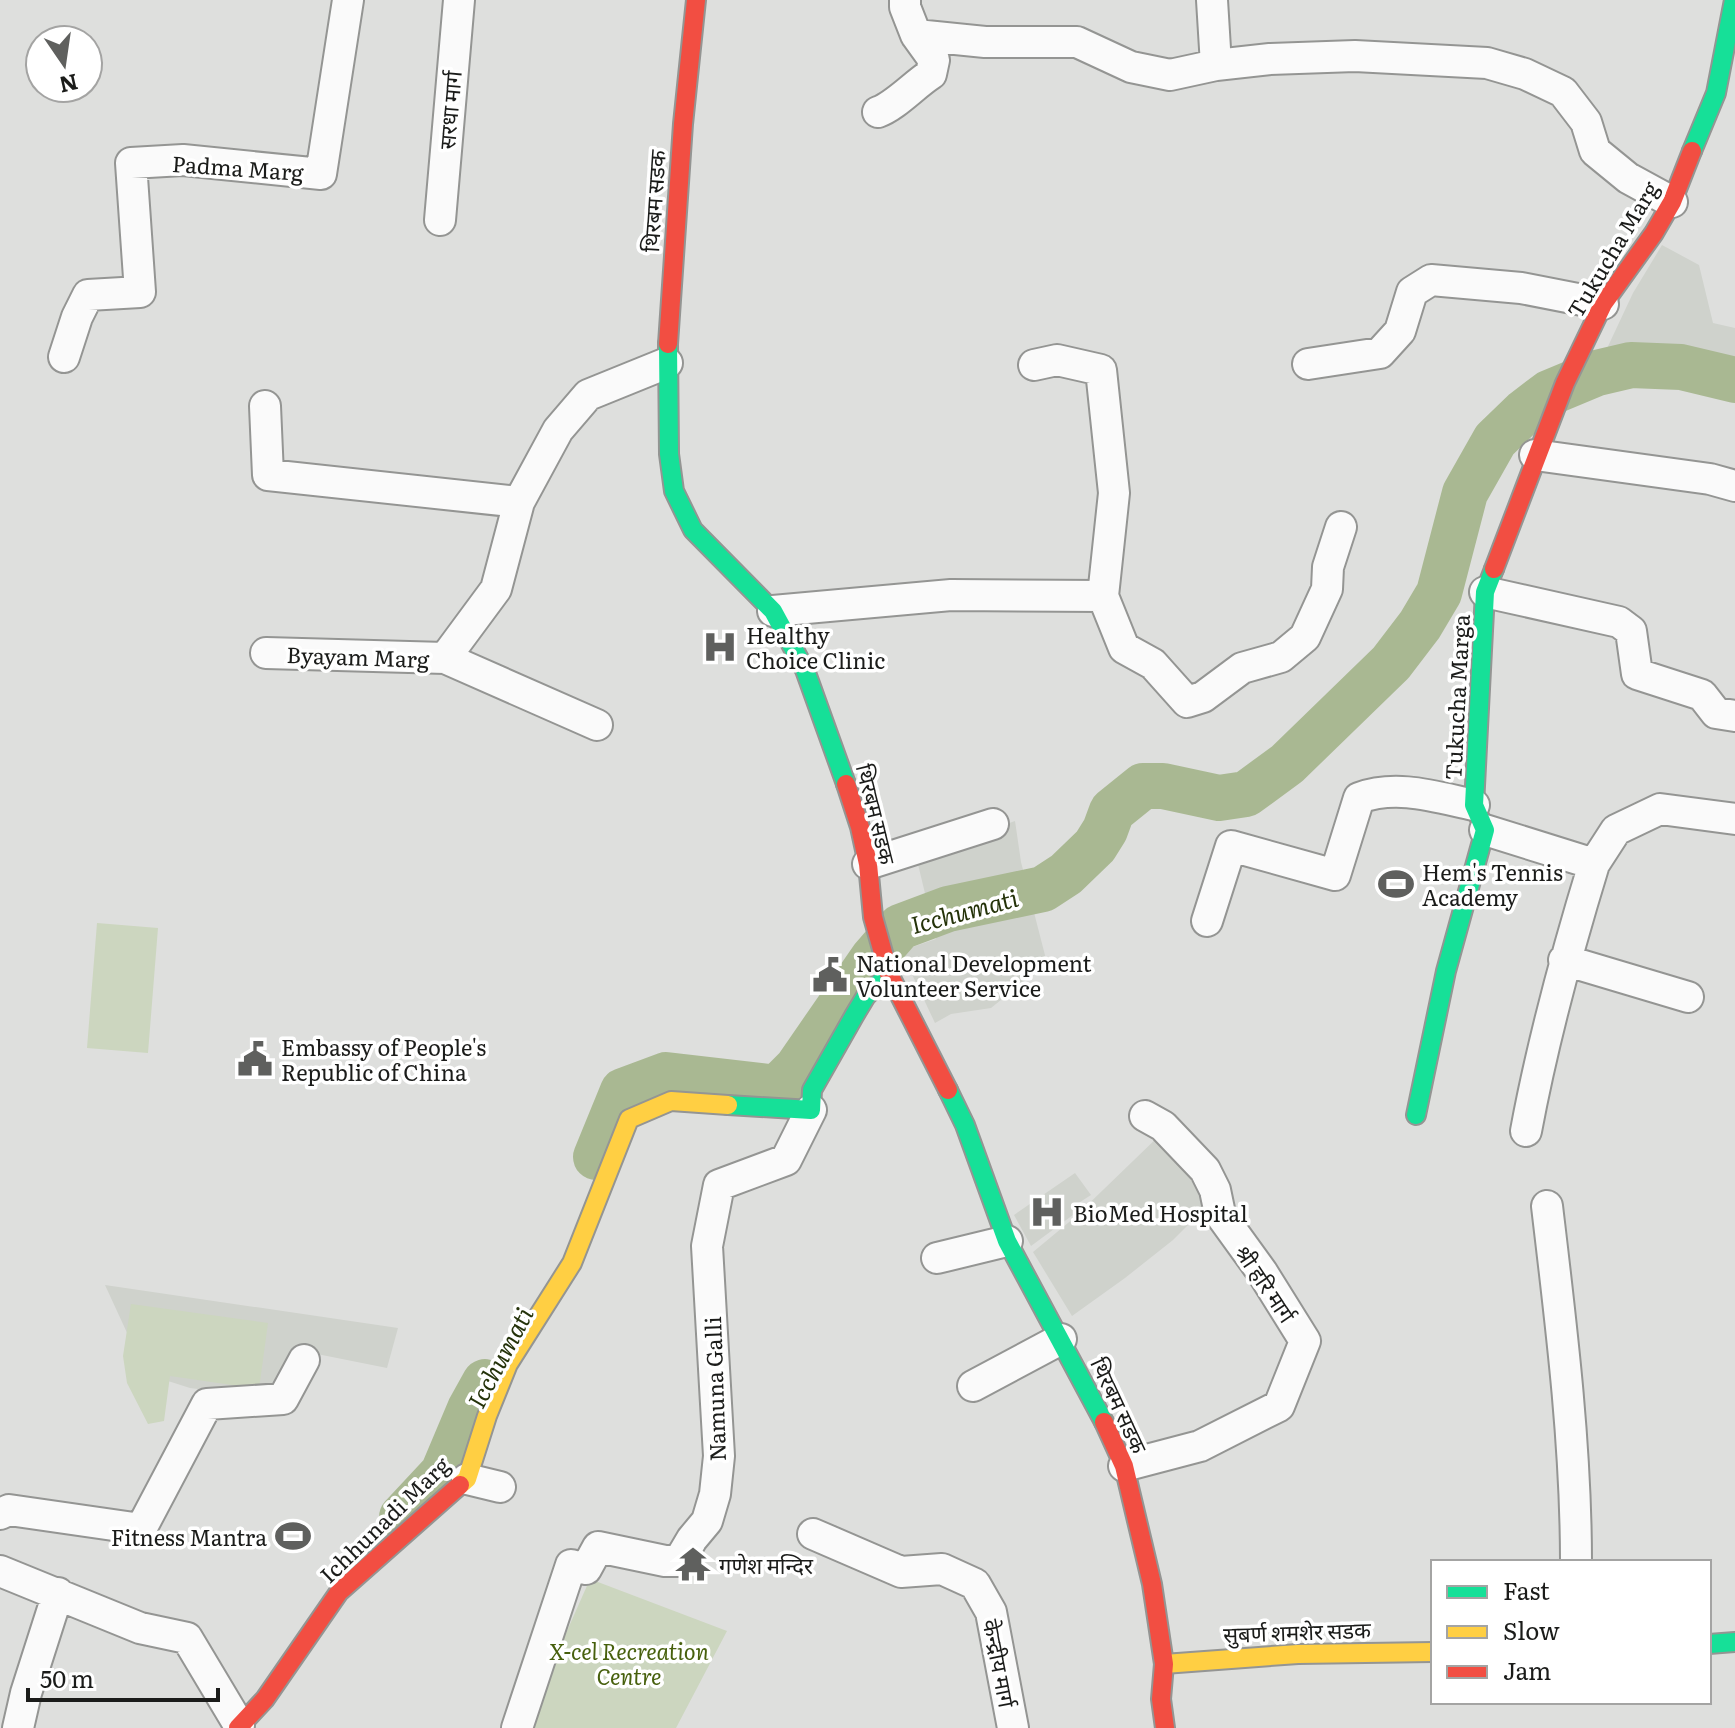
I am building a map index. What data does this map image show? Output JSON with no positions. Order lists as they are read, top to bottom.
{
  "streets": {
    "street": [
      "सरधा मार्ग",
      "Padma Marg",
      "थिरबम सडक",
      "Tukucha Marg",
      "Byayam Marg",
      "Tukucha Marga",
      "श्री हरि मार्ग",
      "Namuna Galli",
      "Ichhunadi Marg",
      "सुबर्ण शमशेर सडक",
      "केन्द्रीय मार्ग"
    ]
  },
  "crossings": [
    ["थिरबम सडक", "Byayam Marg"],
    ["थिरबम सडक", "श्री हरि मार्ग"],
    ["थिरबम सडक", "सुबर्ण शमशेर सडक"],
    ["Tukucha Marg", "Tukucha Marga"],
    ["Namuna Galli", "Ichhunadi Marg"]
  ],
  "water": ["Icchumati"],
  "parks": ["X-cel Recreation Centre"],
  "places": {
    "hospital": ["Healthy Choice Clinic", "BioMed Hospital"],
    "sports": ["Hem's Tennis Academy", "Fitness Mantra"],
    "public building": ["National Development Volunteer Service", "Embassy of People's Republic of China"],
    "temple": ["गणेश मन्दिर"]
  },
  "legend": ["Fast", "Slow", "Jam"],
  "scale_bar": "50 m",
  "north": "bottom"
}
